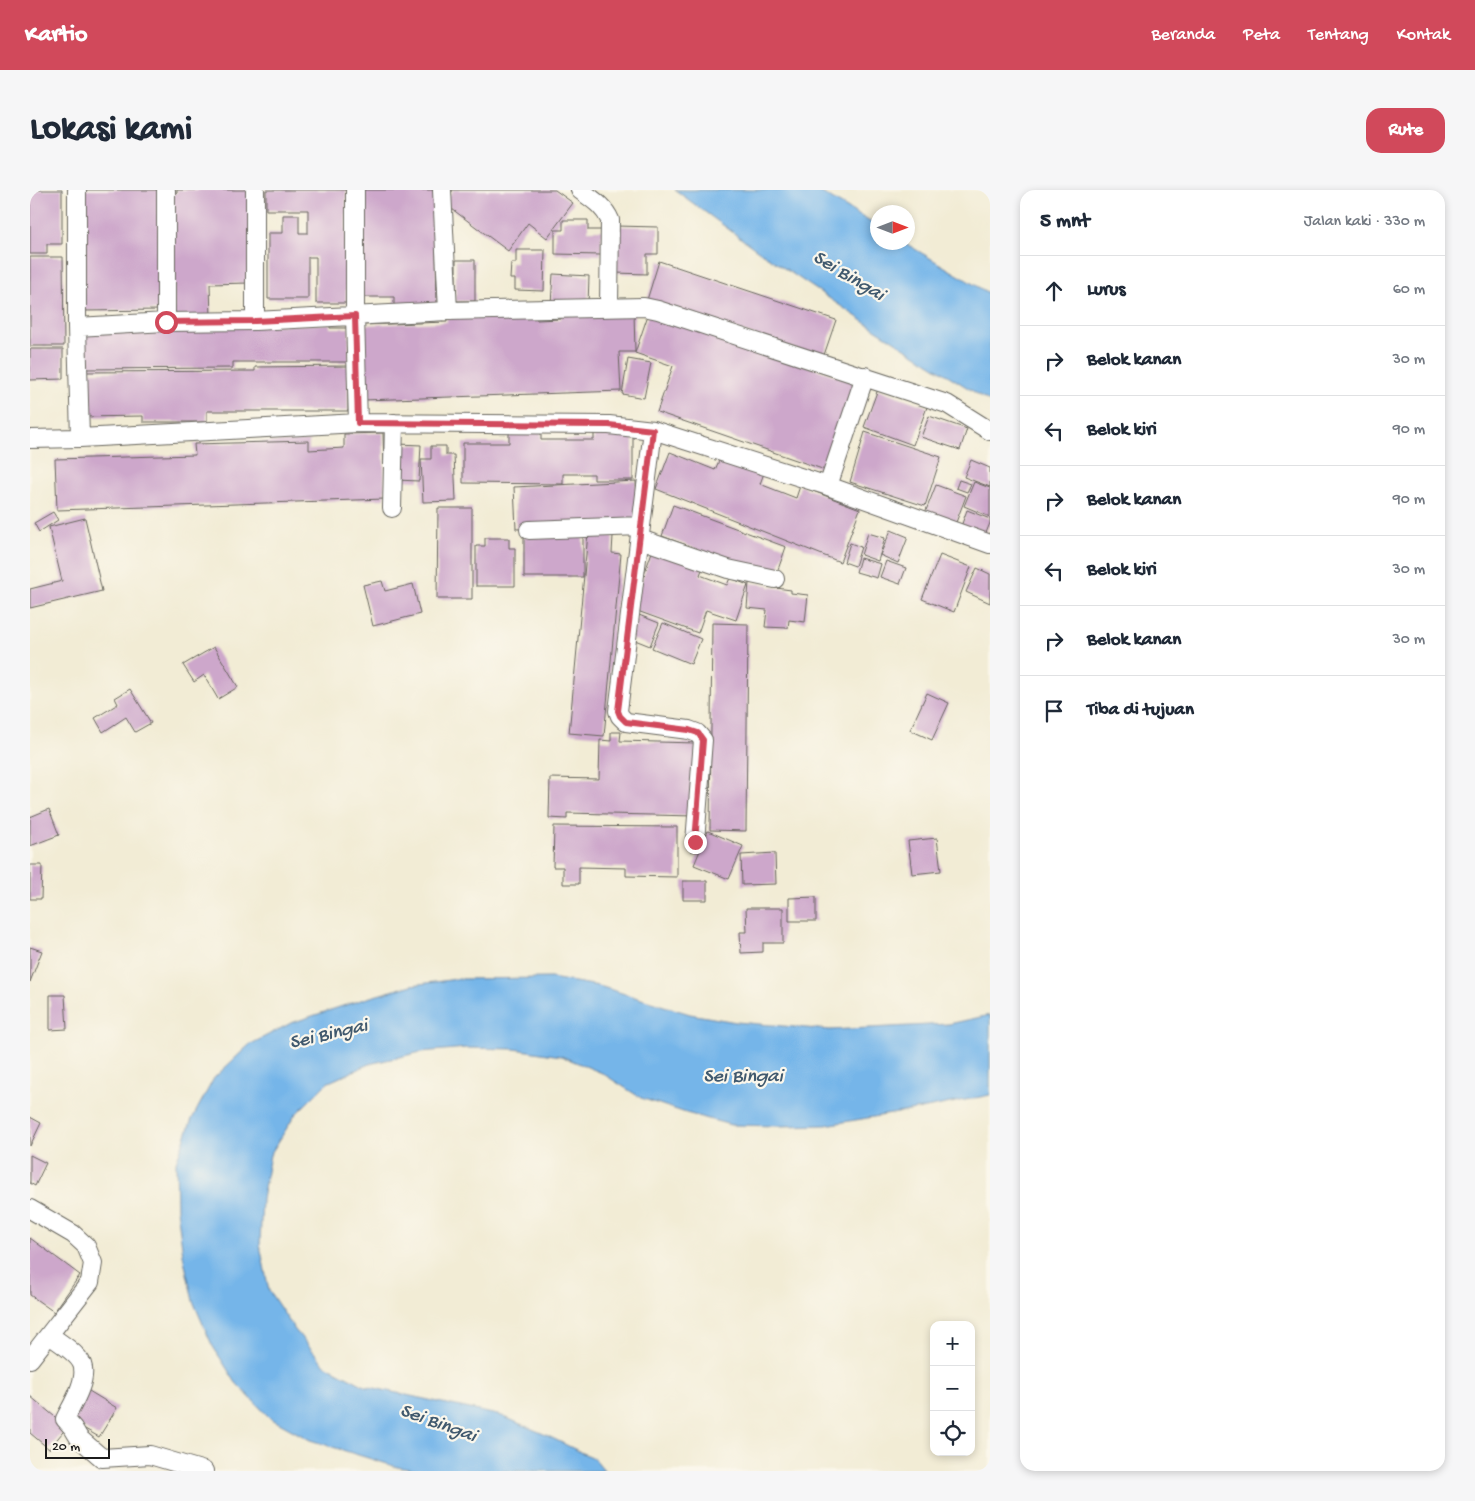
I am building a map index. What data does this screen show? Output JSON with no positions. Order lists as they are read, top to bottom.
{
  "water": ["Sei Bingai"],
  "scale_bar": "20 m",
  "north": "right",
  "page": {
    "header": "Kartio",
    "nav": [
      "Beranda",
      "Peta",
      "Tentang",
      "Kontak"
    ],
    "buttons": "Rute",
    "title": "Lokasi kami",
    "heading": ["5 mnt", "Jalan kaki · 330 m"],
    "list": [
      ["Lurus", "60 m"],
      ["Belok kanan", "30 m"],
      ["Belok kiri", "90 m"],
      ["Belok kanan", "90 m"],
      ["Belok kiri", "30 m"],
      ["Belok kanan", "30 m"],
      "Tiba di tujuan"
    ],
    "map_buttons": ["+", "−"],
    "scale": "20 m"
  }
}
